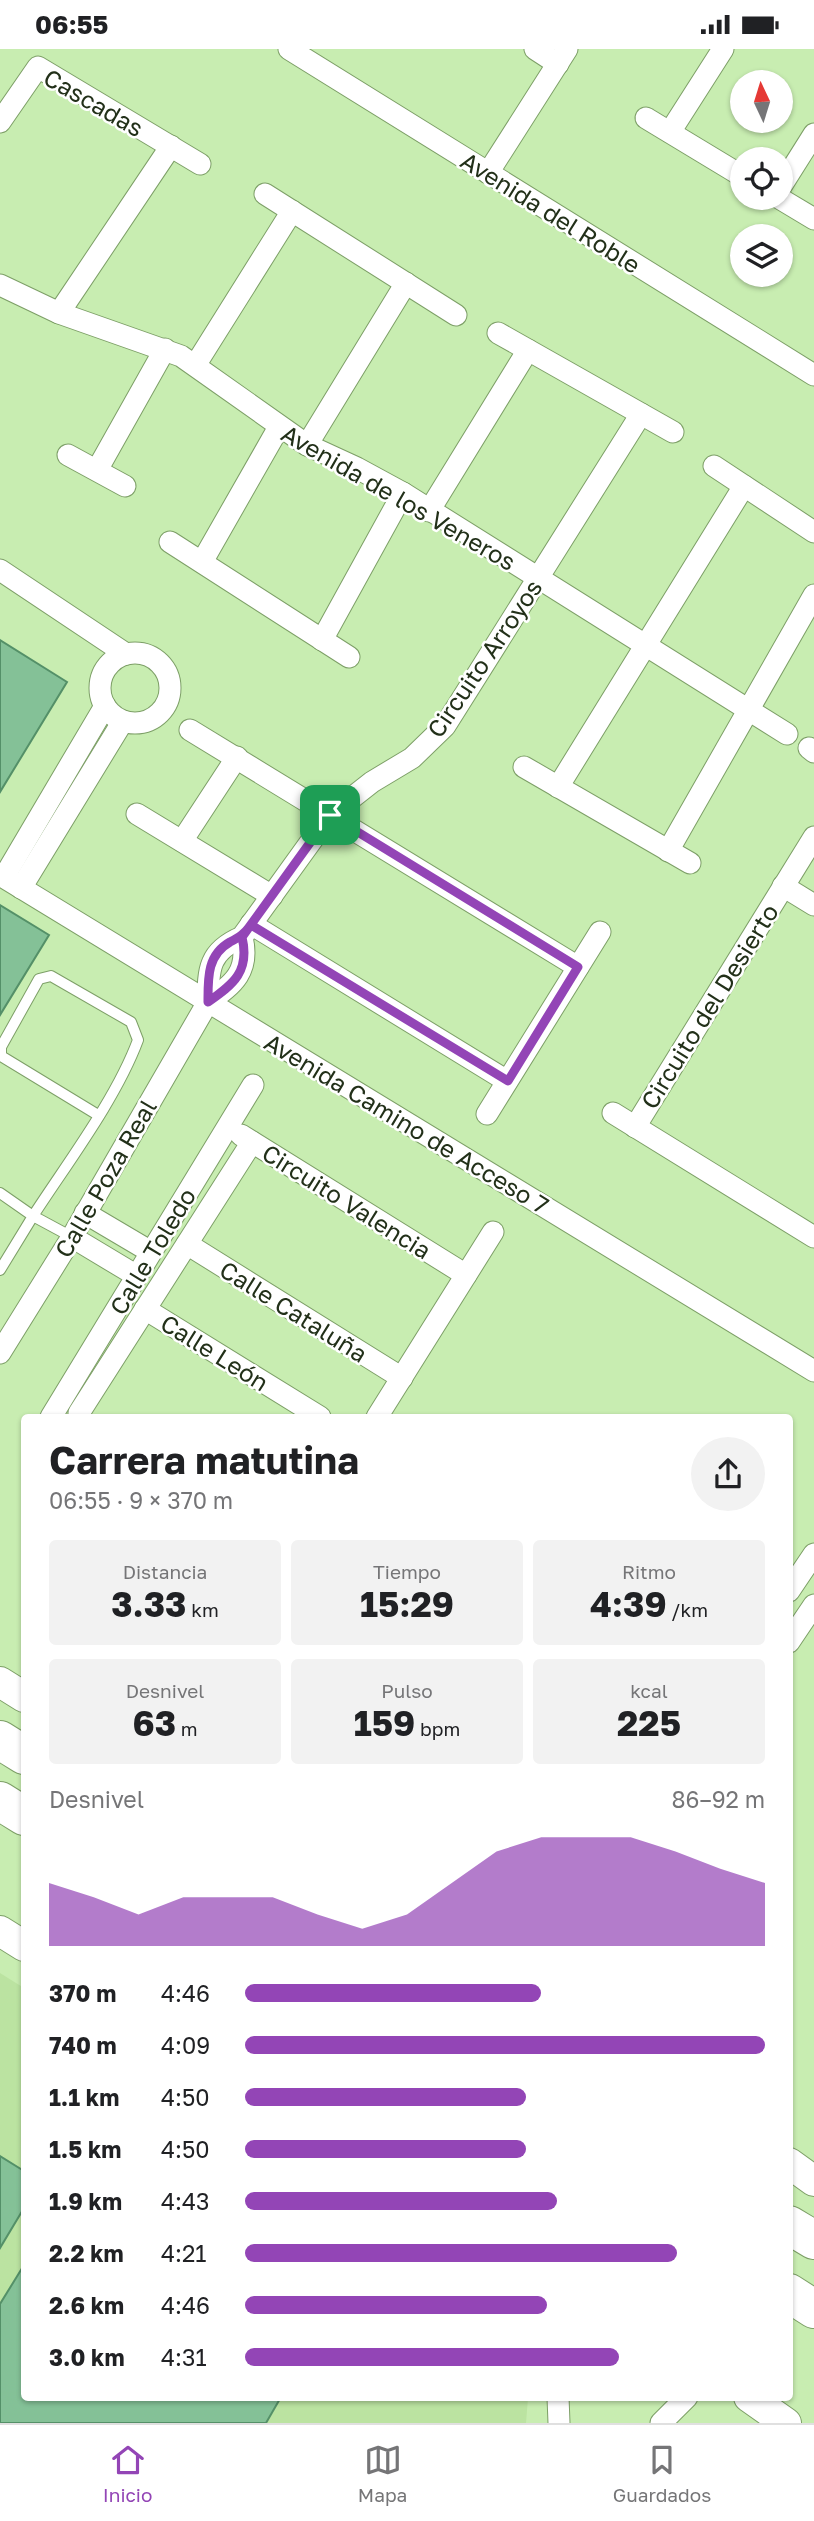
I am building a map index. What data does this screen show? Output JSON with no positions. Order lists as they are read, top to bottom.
{
  "streets": {
    "street": [
      "Cascadas",
      "Avenida del Roble",
      "Avenida de los Veneros",
      "Circuito Arroyos",
      "Circuito del Desierto",
      "Avenida Camino de Acceso 7",
      "Calle Poza Real",
      "Circuito Valencia",
      "Calle Toledo",
      "Calle Cataluña",
      "Calle León"
    ]
  },
  "crossings": [
    ["Cascadas", "Avenida de los Veneros"],
    ["Avenida de los Veneros", "Circuito Arroyos"],
    ["Circuito Arroyos", "Avenida Camino de Acceso 7"],
    ["Circuito Arroyos", "Calle Poza Real"],
    ["Avenida Camino de Acceso 7", "Calle Poza Real"],
    ["Circuito Valencia", "Calle Toledo"],
    ["Calle Toledo", "Calle Cataluña"],
    ["Calle Toledo", "Calle León"]
  ],
  "north": "top",
  "page": {
    "status": "06:55",
    "heading": ["Carrera matutina", "06:55 · 9 × 370 m"],
    "stats": [
      ["Distancia", "3.33 km"],
      ["Tiempo", "15:29"],
      ["Ritmo", "4:39 /km"],
      ["Desnivel", "63 m"],
      ["Pulso", "159 bpm"],
      ["kcal", "225"]
    ],
    "chart": ["Desnivel", "86–92 m"],
    "list": [
      {
        "name": "370 m",
        "note": "4:46"
      },
      {
        "name": "740 m",
        "note": "4:09"
      },
      {
        "name": "1.1 km",
        "note": "4:50"
      },
      {
        "name": "1.5 km",
        "note": "4:50"
      },
      {
        "name": "1.9 km",
        "note": "4:43"
      },
      {
        "name": "2.2 km",
        "note": "4:21"
      },
      {
        "name": "2.6 km",
        "note": "4:46"
      },
      {
        "name": "3.0 km",
        "note": "4:31"
      }
    ],
    "tabs": ["Inicio", "Mapa", "Guardados"]
  }
}
